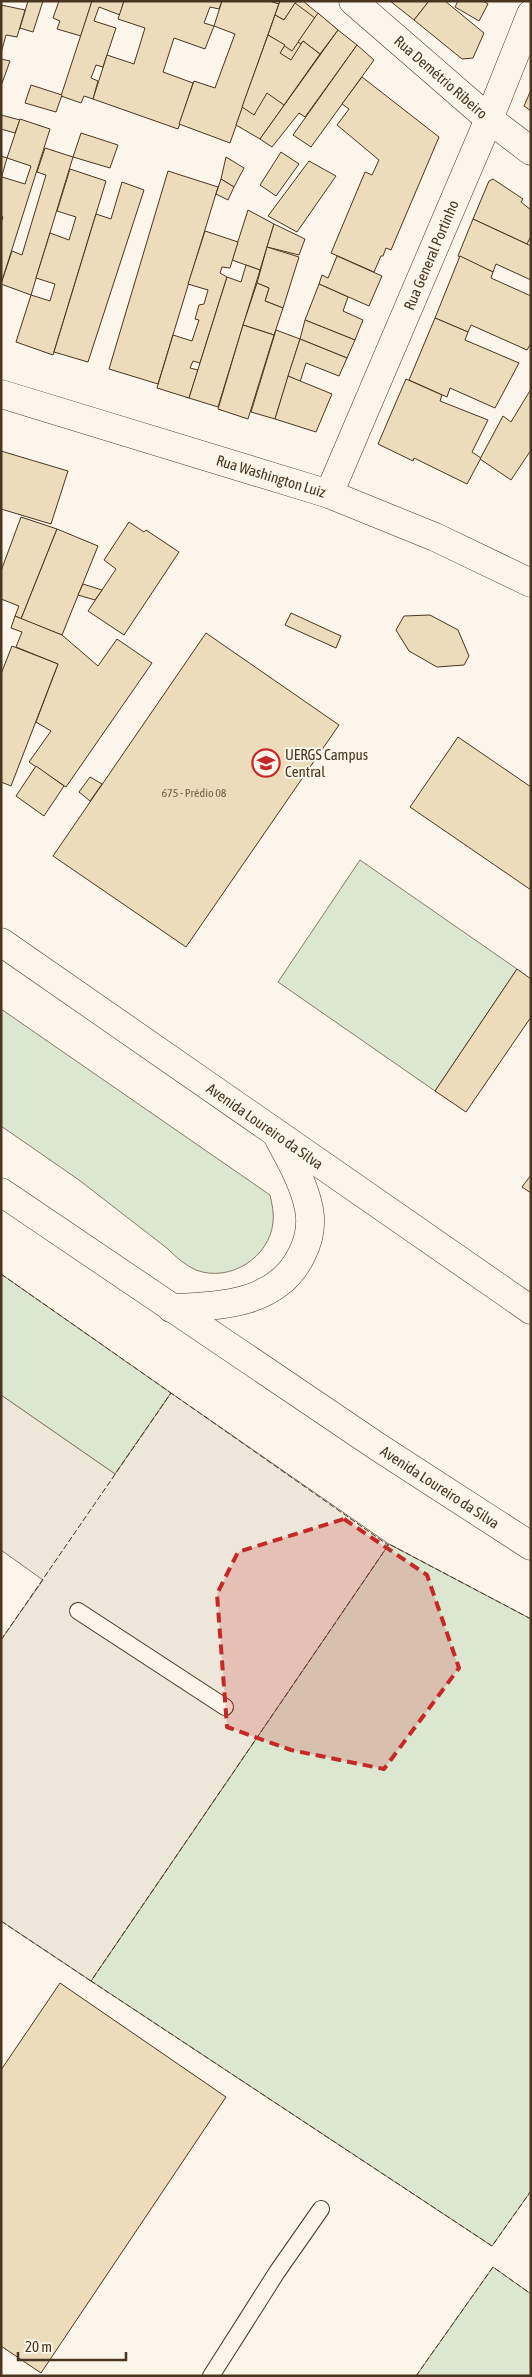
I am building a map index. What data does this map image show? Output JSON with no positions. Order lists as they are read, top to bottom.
{
  "streets": {
    "main road": [
      "Rua Demétrio Ribeiro",
      "Rua General Portinho",
      "Rua Washington Luiz",
      "Avenida Loureiro da Silva"
    ]
  },
  "crossings": [
    ["Rua Demétrio Ribeiro", "Rua General Portinho"],
    ["Rua General Portinho", "Rua Washington Luiz"]
  ],
  "places": {
    "school or university": ["UERGS Campus Central"]
  },
  "house_numbers": ["675 - Prédio 08"],
  "scale_bar": "20 m"
}
